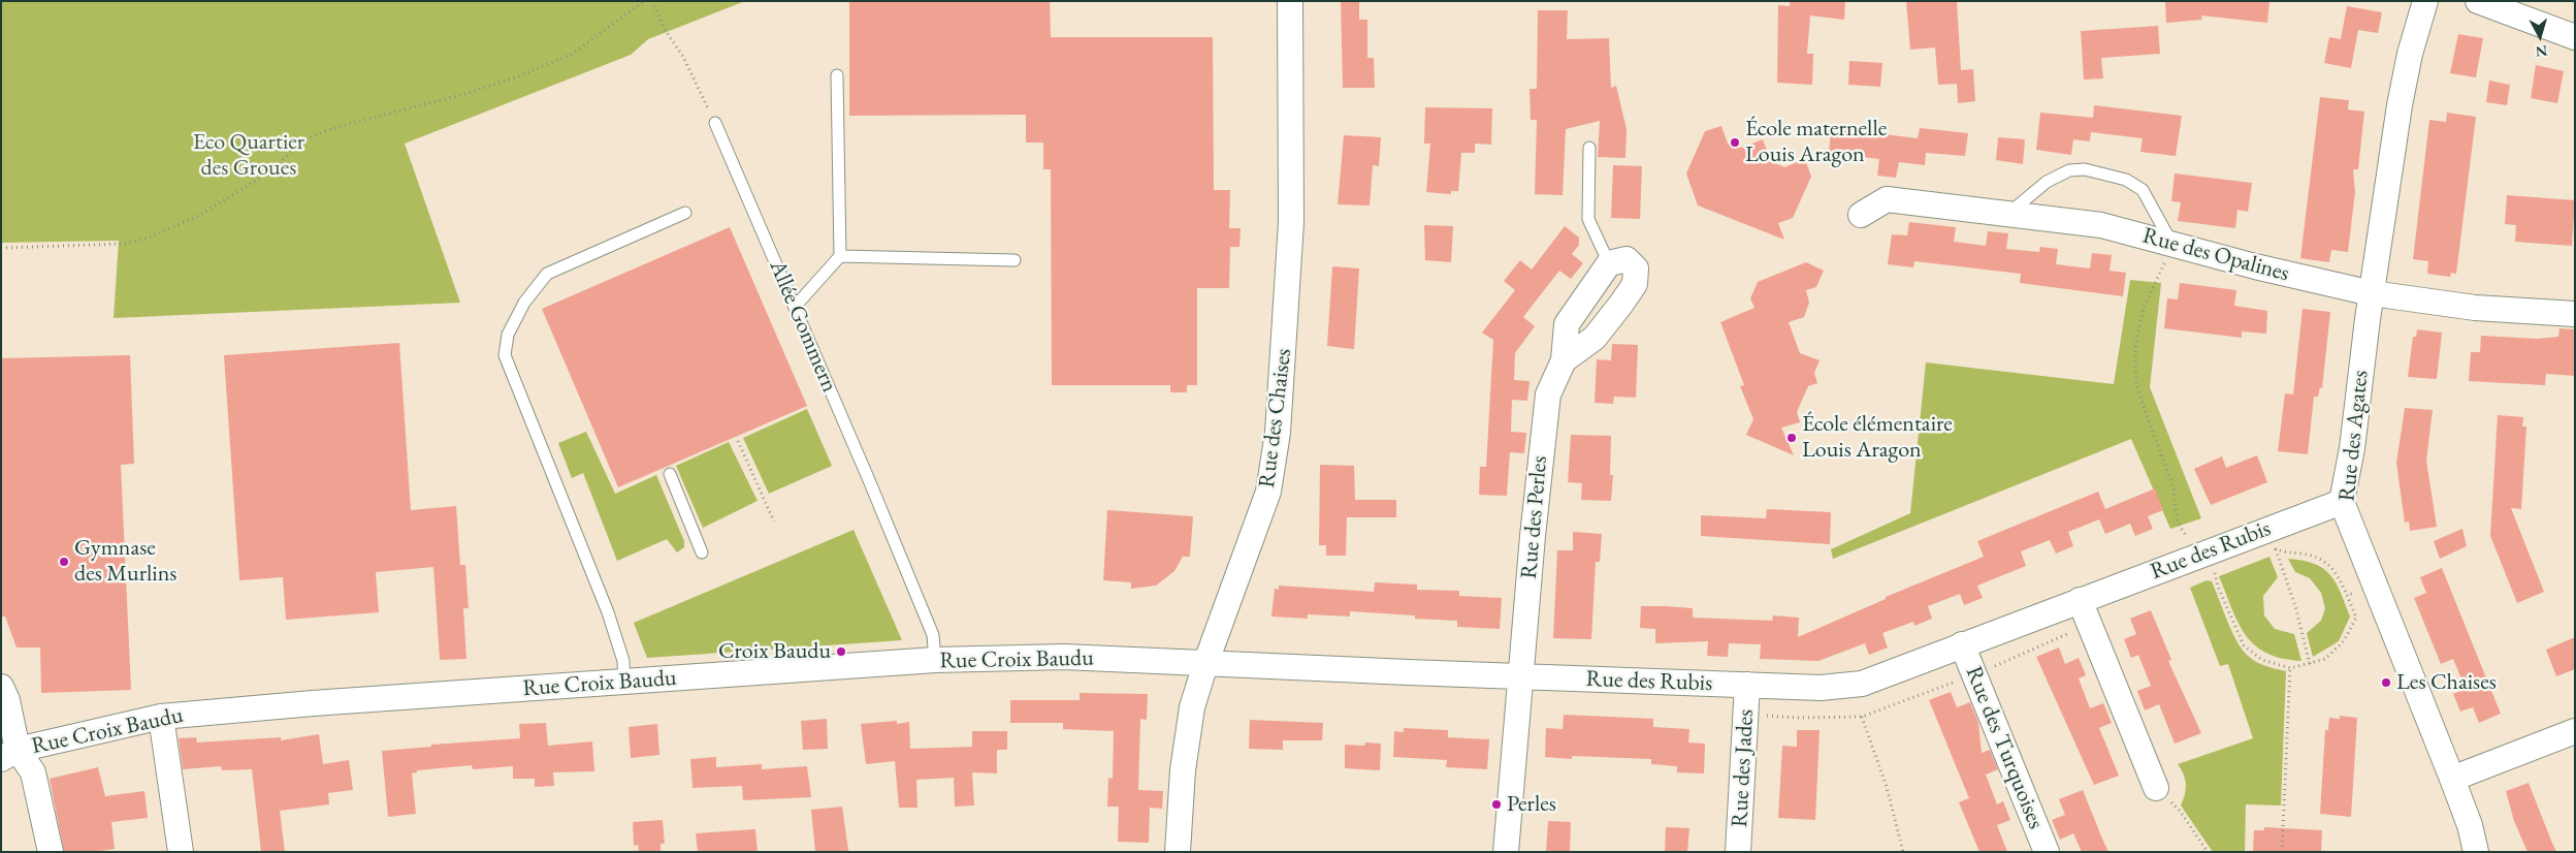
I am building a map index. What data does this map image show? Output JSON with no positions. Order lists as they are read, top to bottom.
{
  "streets": {
    "street": [
      "Rue des Opalines",
      "Rue des Chaises",
      "Rue des Agates",
      "Rue des Perles",
      "Rue des Rubis",
      "Rue Croix Baudu",
      "Rue des Turquoises",
      "Rue des Jades"
    ],
    "lane": ["Allée Gommern"]
  },
  "crossings": [
    ["Rue des Opalines", "Rue des Agates"],
    ["Allée Gommern", "Rue Croix Baudu"],
    ["Rue des Chaises", "Rue des Rubis"],
    ["Rue des Chaises", "Rue Croix Baudu"],
    ["Rue des Agates", "Rue des Rubis"],
    ["Rue des Perles", "Rue des Rubis"],
    ["Rue des Rubis", "Rue Croix Baudu"],
    ["Rue des Rubis", "Rue des Turquoises"],
    ["Rue des Rubis", "Rue des Jades"]
  ],
  "parks": ["Eco Quartier des Groues"],
  "places": [
    "École maternelle Louis Aragon",
    "École élémentaire Louis Aragon",
    "Gymnase des Murlins",
    "Croix Baudu",
    "Les Chaises",
    "Perles"
  ],
  "north": "bottom"
}
